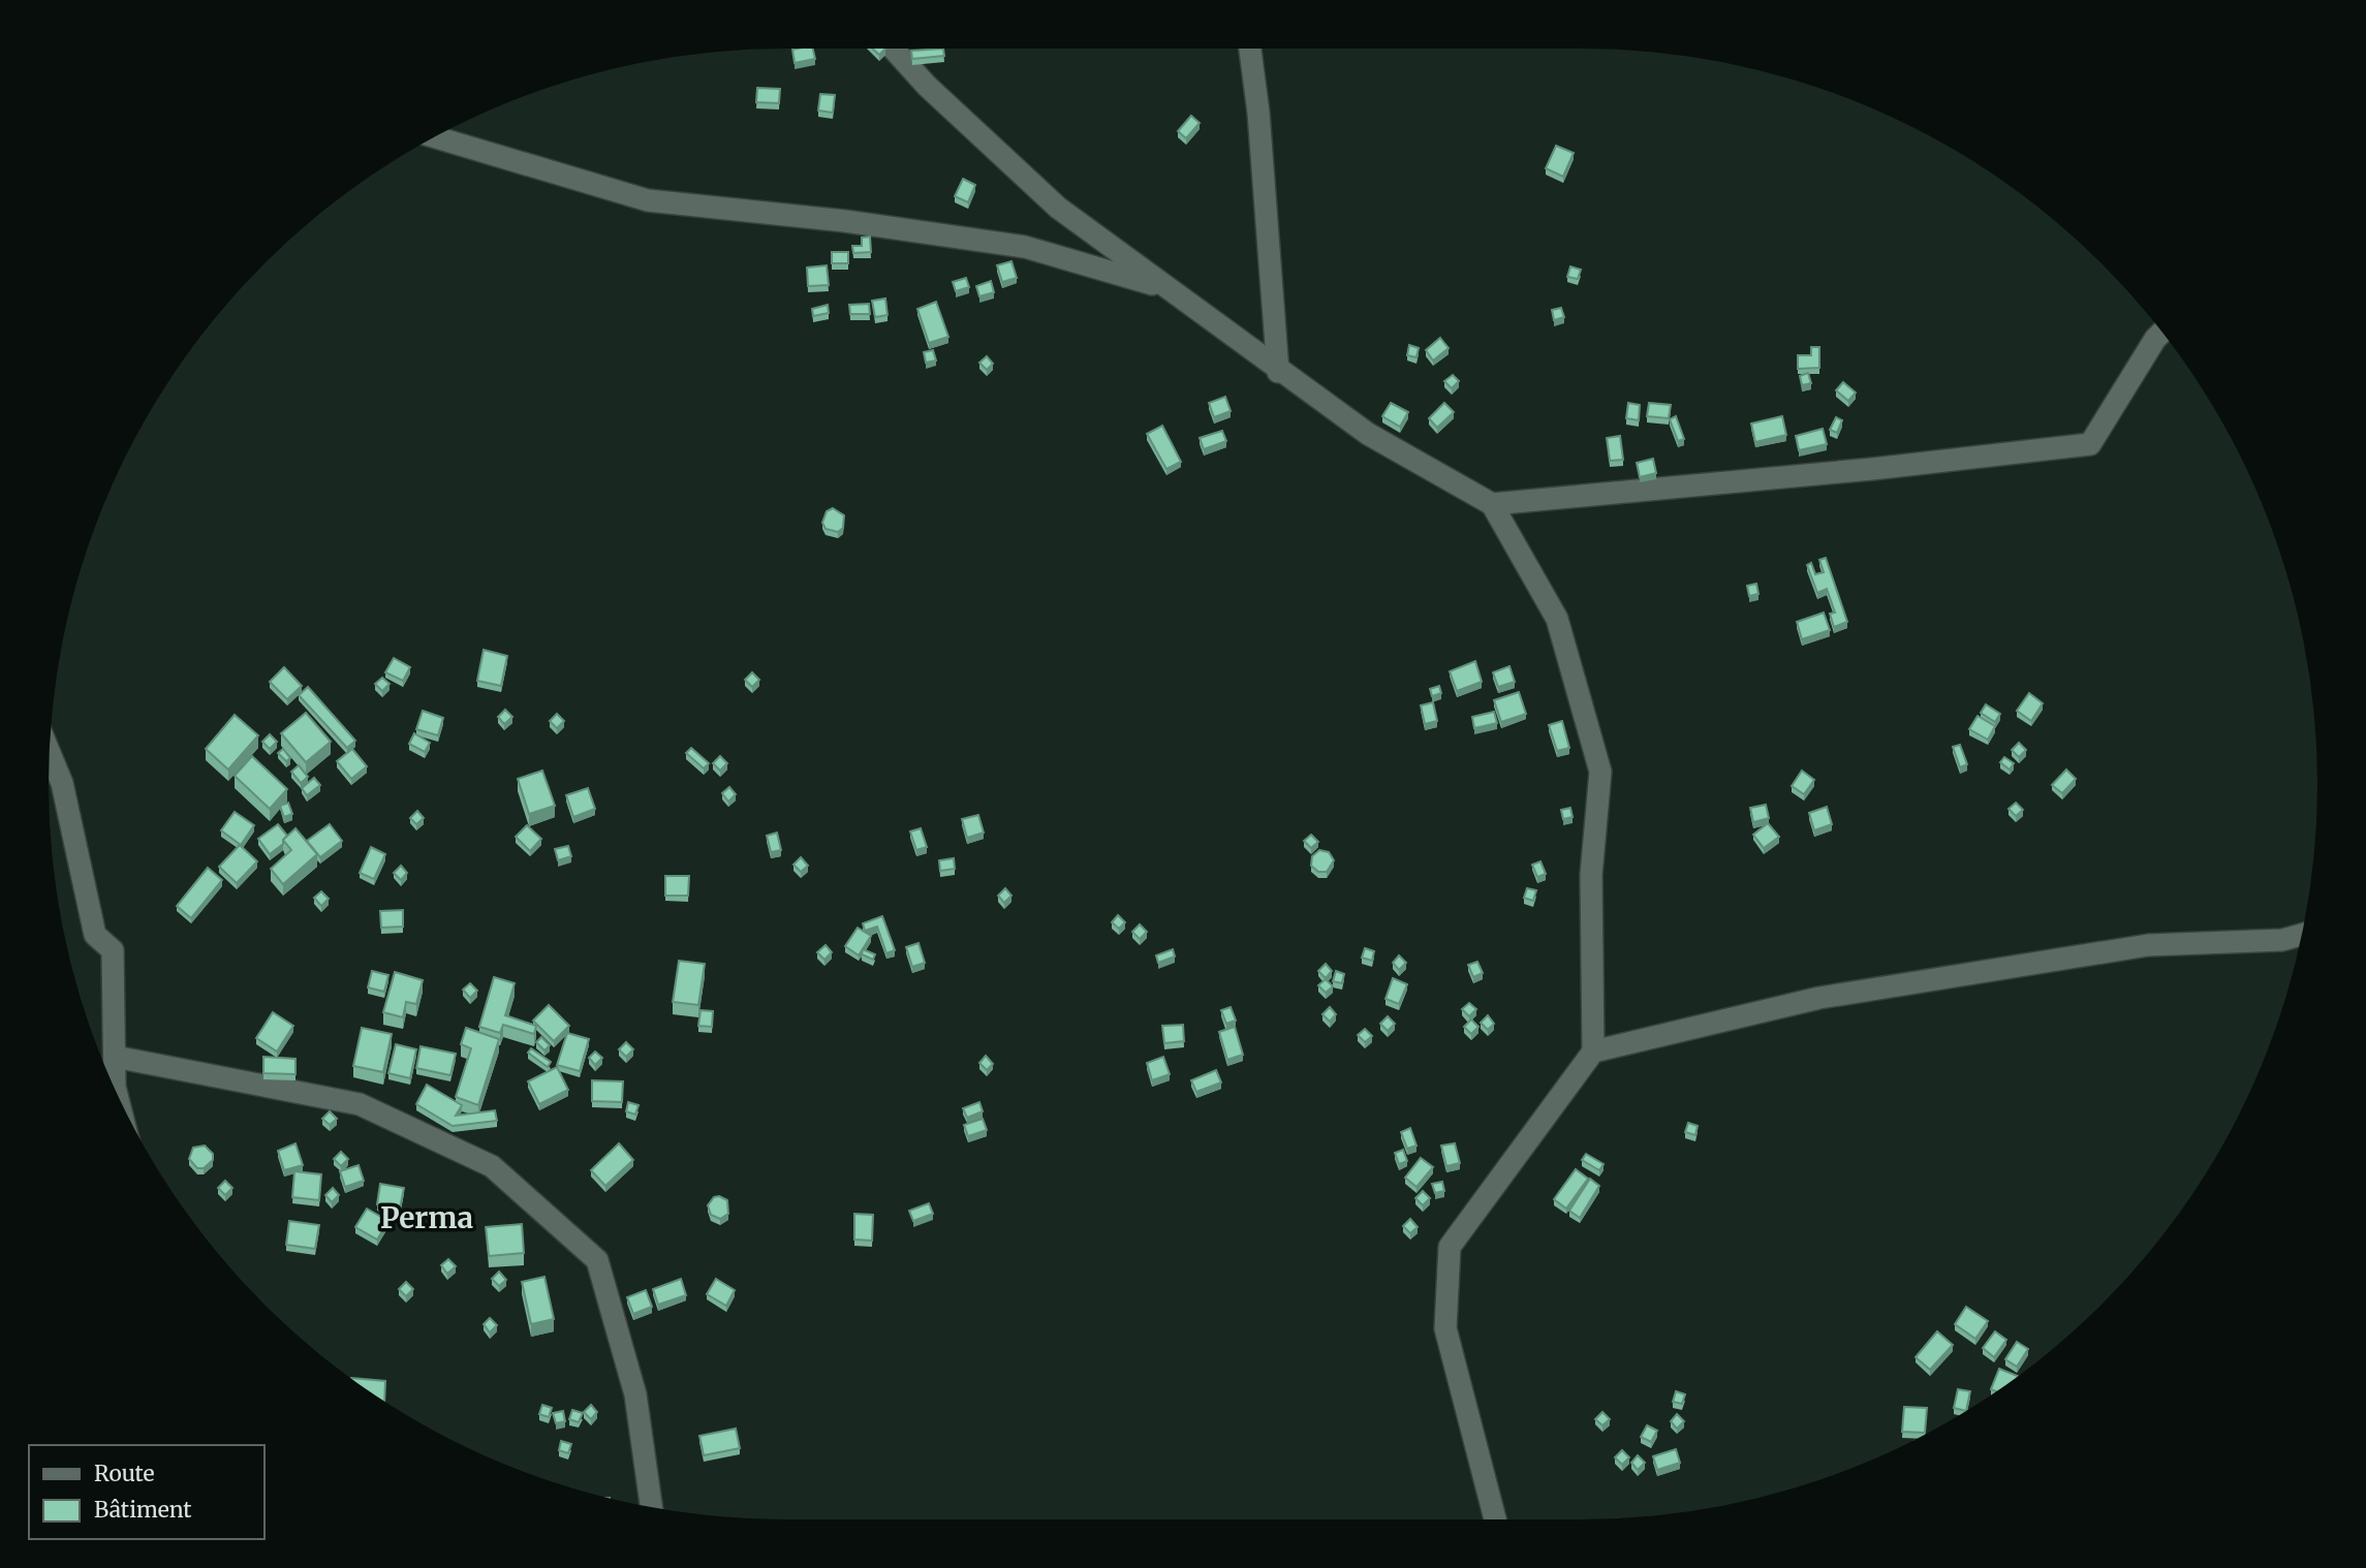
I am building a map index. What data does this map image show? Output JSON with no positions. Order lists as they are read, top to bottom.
{
  "districts": ["Perma"],
  "legend": ["Route", "Bâtiment"]
}
